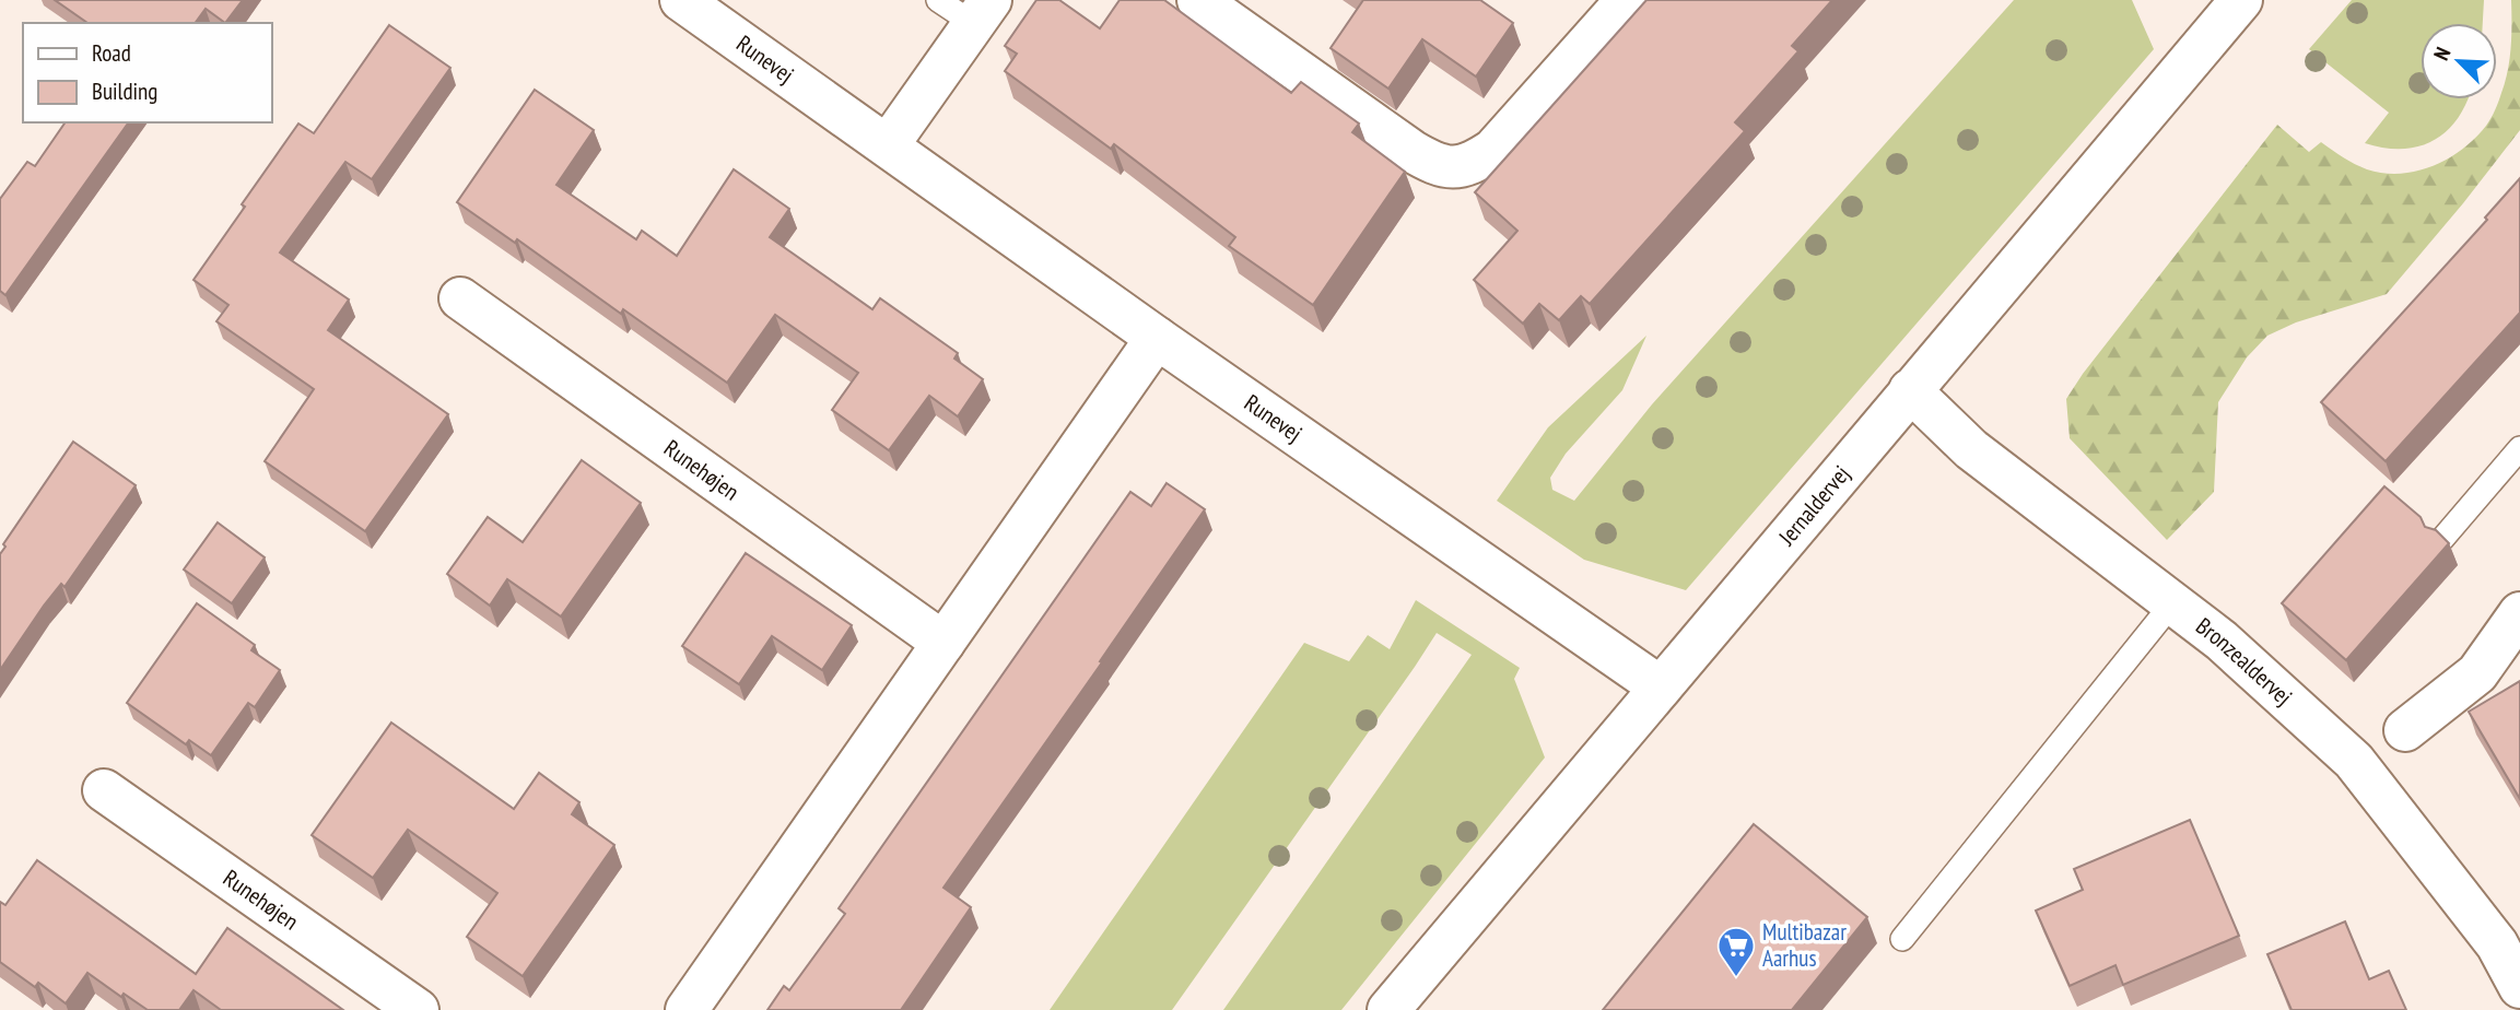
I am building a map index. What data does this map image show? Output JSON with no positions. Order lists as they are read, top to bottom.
{
  "streets": {
    "street": [
      "Runevej",
      "Runehøjen",
      "Jernaldervej",
      "Bronzealdervej"
    ]
  },
  "crossings": [
    ["Runevej", "Jernaldervej"],
    ["Jernaldervej", "Bronzealdervej"]
  ],
  "places": {
    "supermarket": ["Multibazar Aarhus"]
  },
  "legend": ["Road", "Building"],
  "north": "top left"
}
